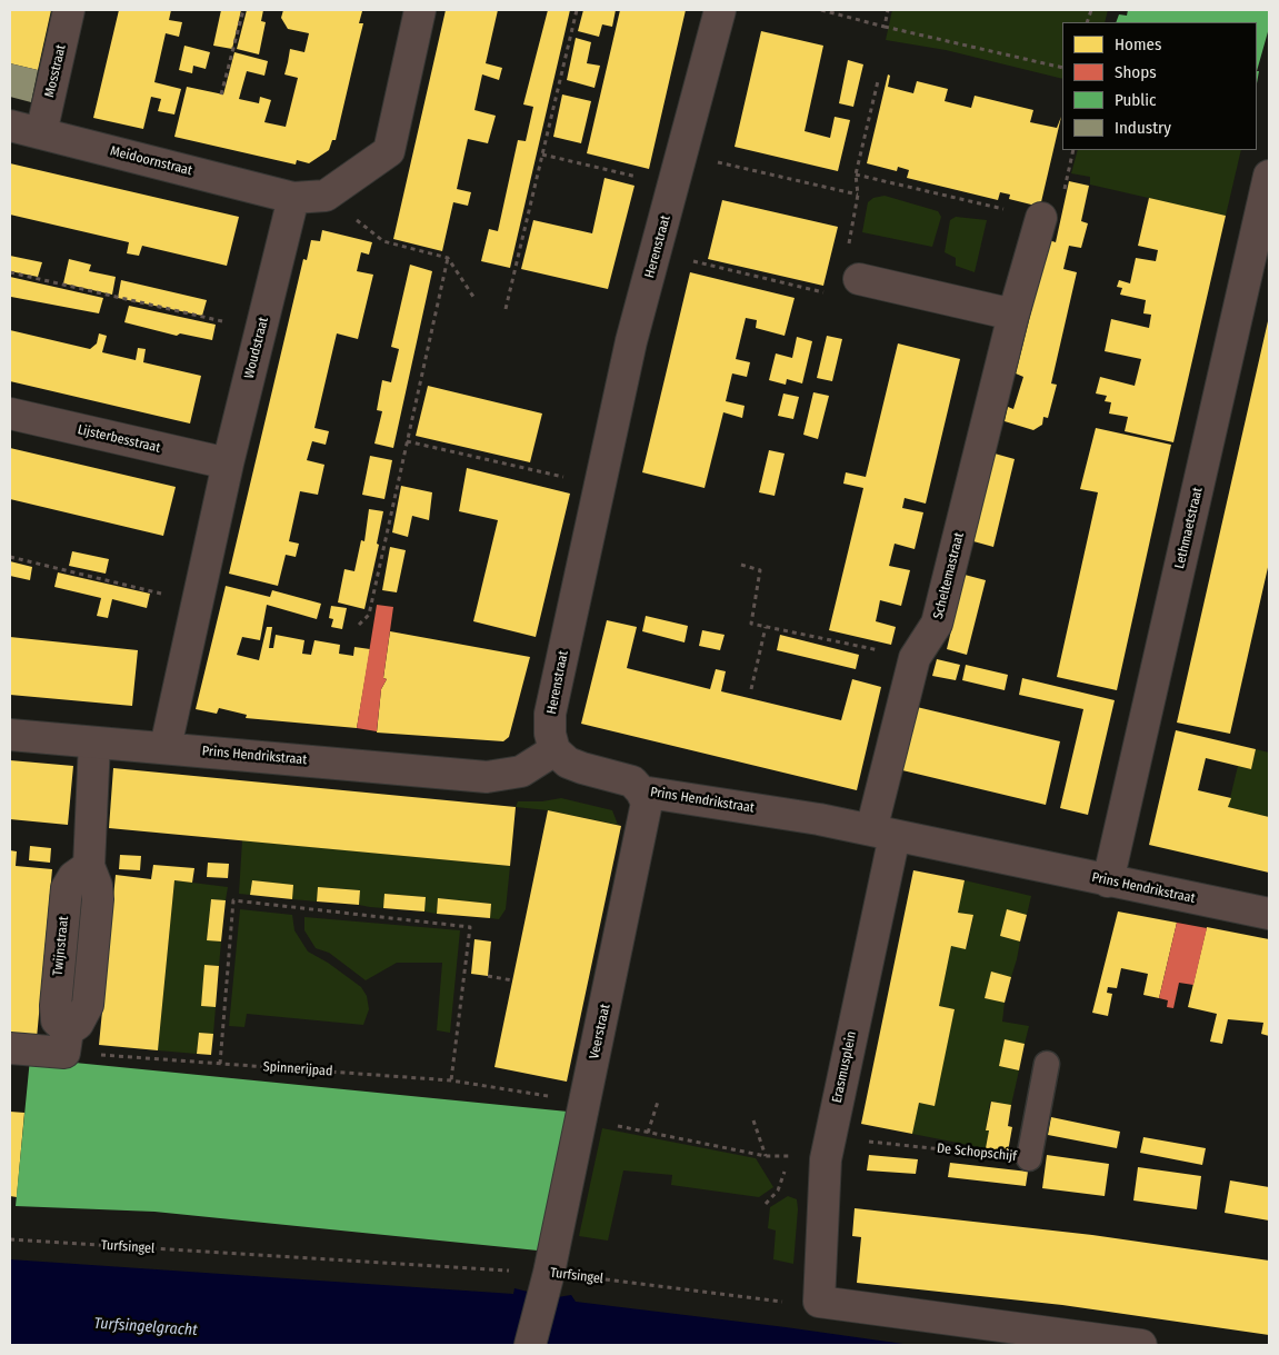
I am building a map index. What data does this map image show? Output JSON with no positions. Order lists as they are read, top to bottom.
{
  "streets": {
    "street": [
      "Mosstraat",
      "Meidoornstraat",
      "Herenstraat",
      "Woudstraat",
      "Lijsterbesstraat",
      "Lethmaetstraat",
      "Scheltemastraat",
      "Prins Hendrikstraat",
      "Twijnstraat",
      "Veerstraat",
      "Erasmusplein"
    ],
    "lane": ["De Schopschijf"],
    "path": ["Spinnerijpad", "Turfsingel"]
  },
  "crossings": [
    ["Mosstraat", "Meidoornstraat"],
    ["Meidoornstraat", "Woudstraat"],
    ["Herenstraat", "Prins Hendrikstraat"],
    ["Woudstraat", "Lijsterbesstraat"],
    ["Woudstraat", "Prins Hendrikstraat"],
    ["Lethmaetstraat", "Prins Hendrikstraat"],
    ["Scheltemastraat", "Prins Hendrikstraat"],
    ["Scheltemastraat", "Erasmusplein"],
    ["Prins Hendrikstraat", "Twijnstraat"],
    ["Prins Hendrikstraat", "Veerstraat"],
    ["Prins Hendrikstraat", "Erasmusplein"],
    ["Twijnstraat", "Spinnerijpad"],
    ["Veerstraat", "Spinnerijpad"],
    ["Veerstraat", "Turfsingel"],
    ["Erasmusplein", "De Schopschijf"],
    ["Erasmusplein", "Turfsingel"],
    ["Spinnerijpad", "De Schopschijf"]
  ],
  "water": ["Turfsingelgracht"],
  "legend": [
    "Homes",
    "Shops",
    "Public",
    "Industry"
  ]
}
